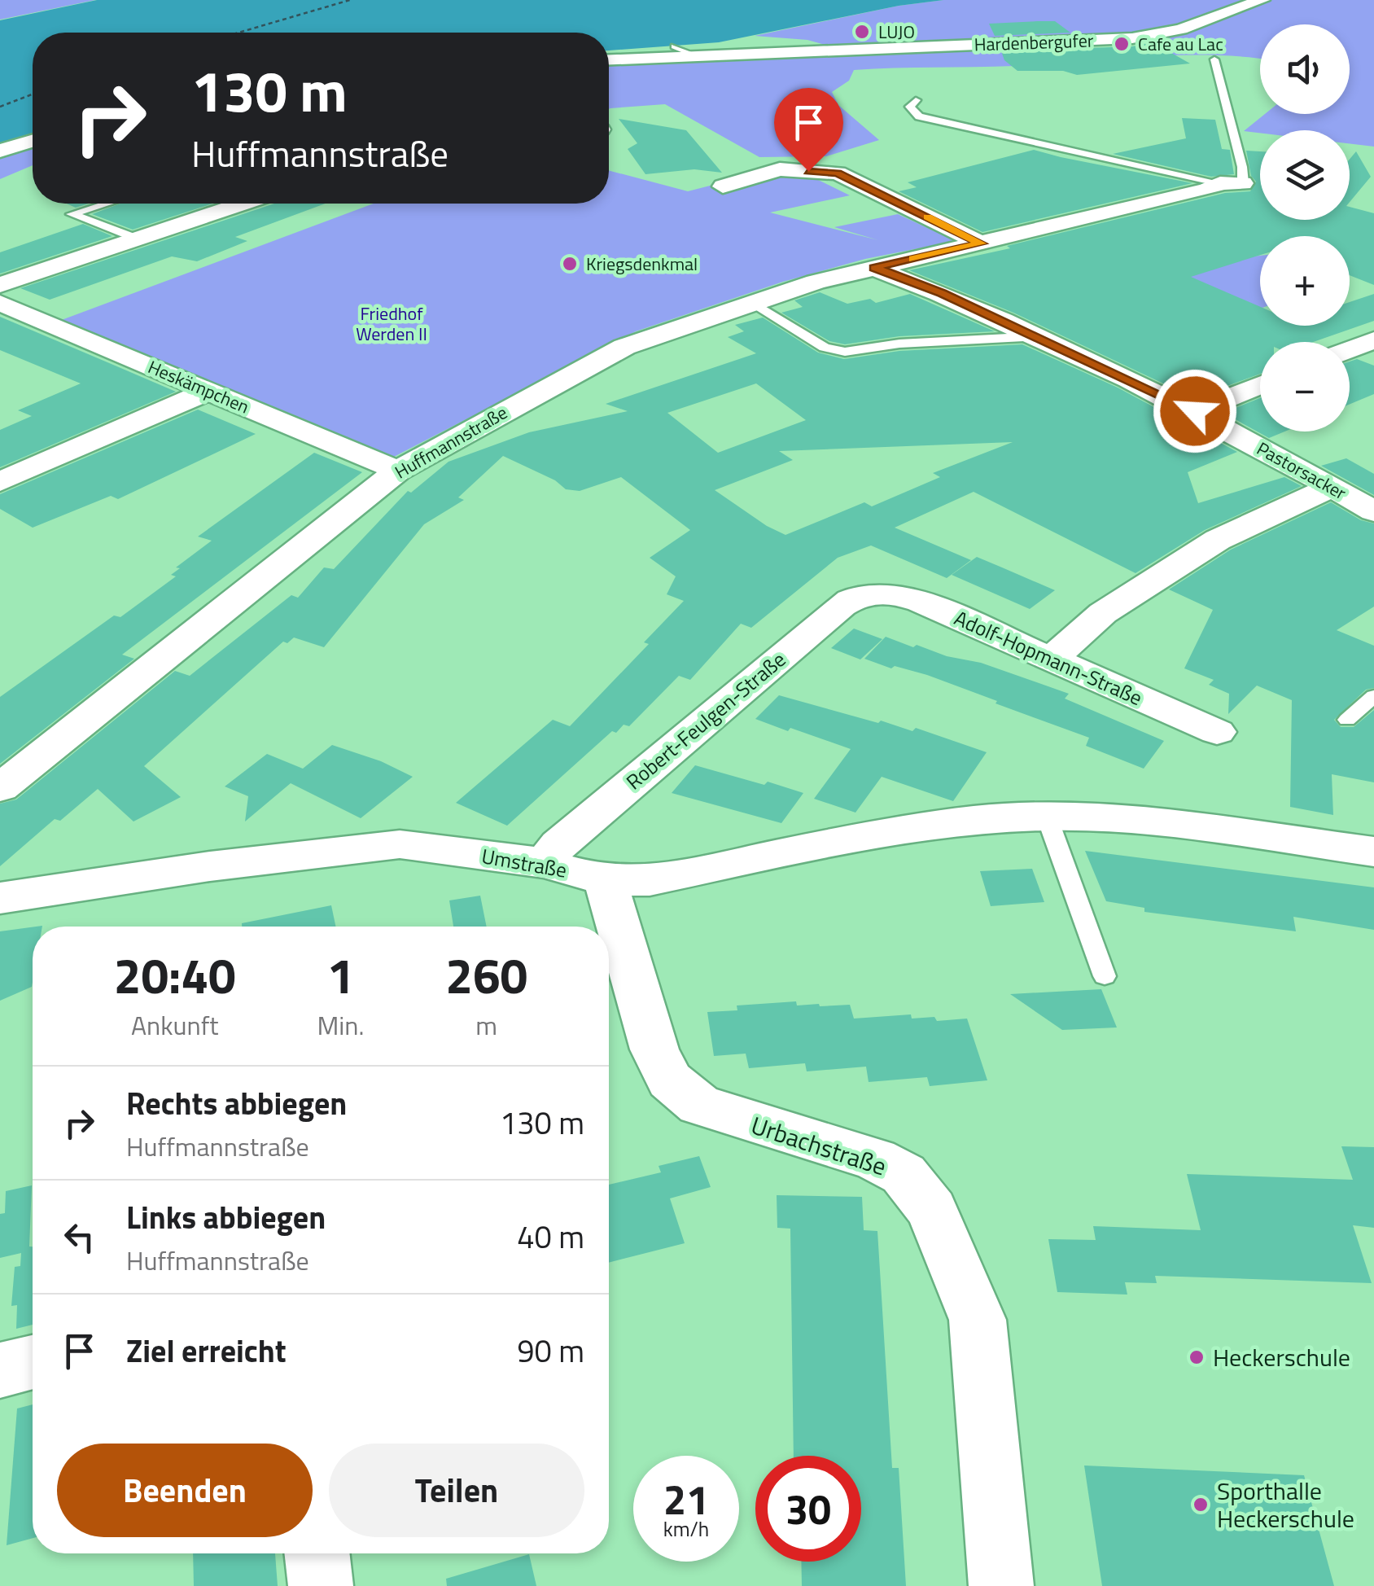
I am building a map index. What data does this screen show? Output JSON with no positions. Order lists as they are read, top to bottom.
{
  "streets": {
    "street": [
      "Hardenbergufer",
      "Heskämpchen",
      "Huffmannstraße",
      "Pastorsacker",
      "Adolf-Hopmann-Straße",
      "Robert-Feulgen-Straße",
      "Umstraße",
      "Urbachstraße"
    ]
  },
  "crossings": [
    ["Heskämpchen", "Huffmannstraße"],
    ["Huffmannstraße", "Pastorsacker"],
    ["Adolf-Hopmann-Straße", "Robert-Feulgen-Straße"],
    ["Robert-Feulgen-Straße", "Umstraße"],
    ["Umstraße", "Urbachstraße"]
  ],
  "parks": ["Friedhof Werden II"],
  "places": [
    "LUJO",
    "Cafe au Lac",
    "Kriegsdenkmal",
    "Heckerschule",
    "Sporthalle Heckerschule"
  ],
  "page": {
    "map_buttons": ["+", "−"],
    "turn": ["130 m", "Huffmannstraße"],
    "eta": [
      "20:40",
      "Ankunft",
      "1",
      "Min.",
      "260",
      "m"
    ],
    "list": [
      {
        "name": "Rechts abbiegen",
        "note": "Huffmannstraße",
        "value": "130 m"
      },
      {
        "name": "Links abbiegen",
        "note": "Huffmannstraße",
        "value": "40 m"
      },
      {
        "name": "Ziel erreicht",
        "value": "90 m"
      }
    ],
    "buttons": ["Beenden", "Teilen"],
    "speed": "21 km/h",
    "limit": "30"
  }
}
